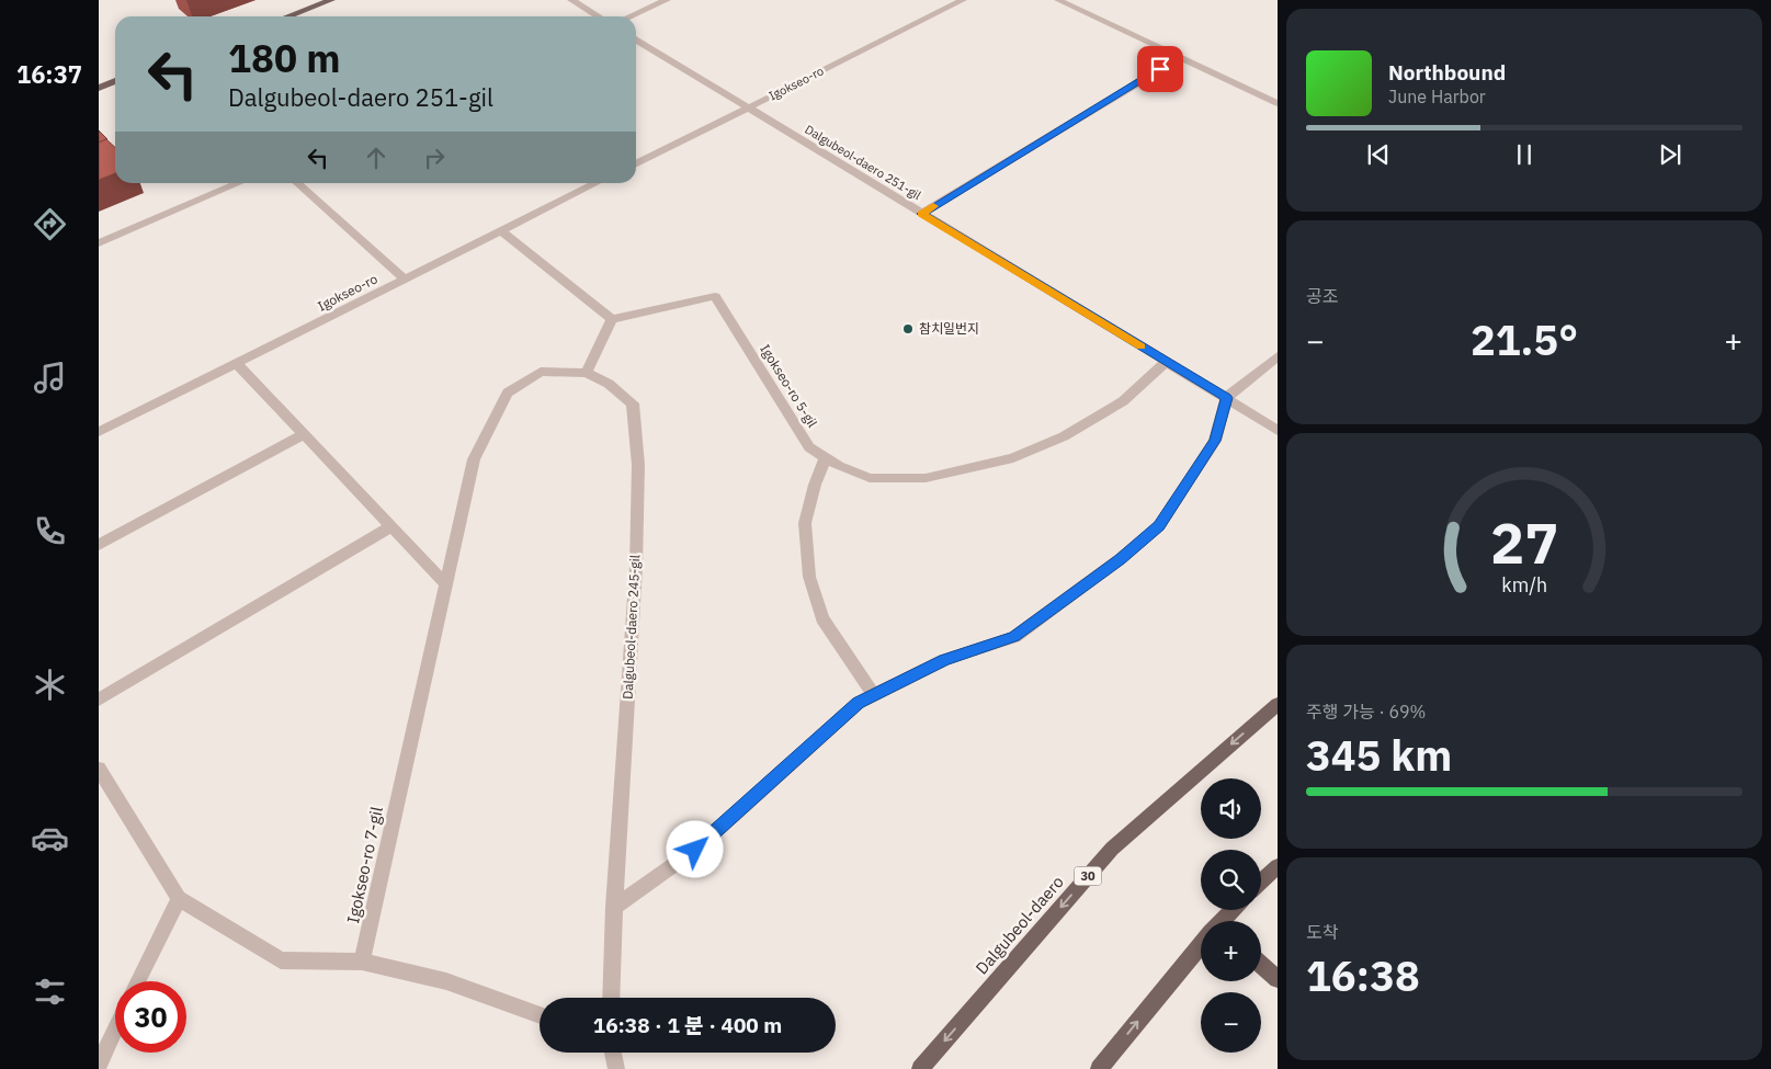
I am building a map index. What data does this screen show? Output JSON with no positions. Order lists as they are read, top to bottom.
{
  "streets": {
    "main road": ["30", "Dalgubeol-daero"],
    "street": [
      "Igokseo-ro",
      "Dalgubeol-daero 251-gil",
      "Igokseo-ro 5-gil",
      "Dalgubeol-daero 245-gil",
      "Igokseo-ro 7-gil"
    ]
  },
  "crossings": [
    ["Igokseo-ro", "Dalgubeol-daero 251-gil"],
    ["Dalgubeol-daero 251-gil", "Igokseo-ro 5-gil"],
    ["Dalgubeol-daero 245-gil", "Igokseo-ro 7-gil"]
  ],
  "one_way": ["Dalgubeol-daero"],
  "places": ["참치일번지"],
  "page": {
    "tabs": "16:37",
    "turn": ["180 m", "Dalgubeol-daero 251-gil"],
    "song": ["Northbound", "June Harbor"],
    "tile": [
      "공조",
      ["주행 가능 · 69%", "345 km"],
      ["도착", "16:38"]
    ],
    "heat": ["−", "21.5°", "+"],
    "map_buttons": ["+", "−"],
    "limit": "30",
    "trip": "16:38 · 1 분 · 400 m",
    "gauge": ["27", "km/h"]
  }
}
